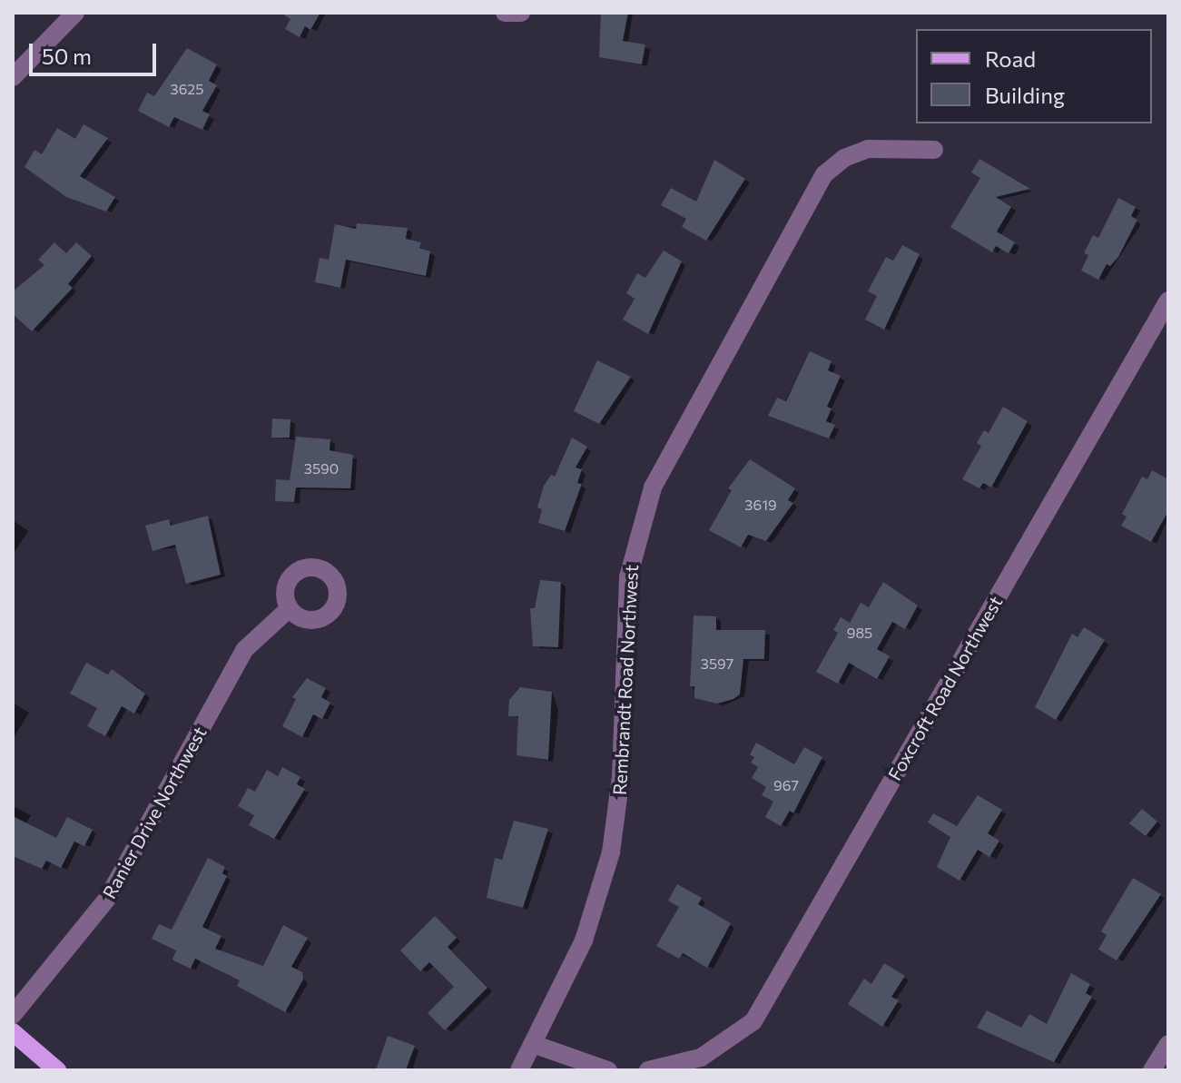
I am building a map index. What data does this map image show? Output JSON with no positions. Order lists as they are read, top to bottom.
{
  "streets": {
    "street": ["Rembrandt Road Northwest", "Foxcroft Road Northwest", "Ranier Drive Northwest"]
  },
  "house_numbers": [
    "3625",
    "3590",
    "3619",
    "985",
    "3597",
    "967"
  ],
  "legend": ["Road", "Building"],
  "scale_bar": "50 m"
}
